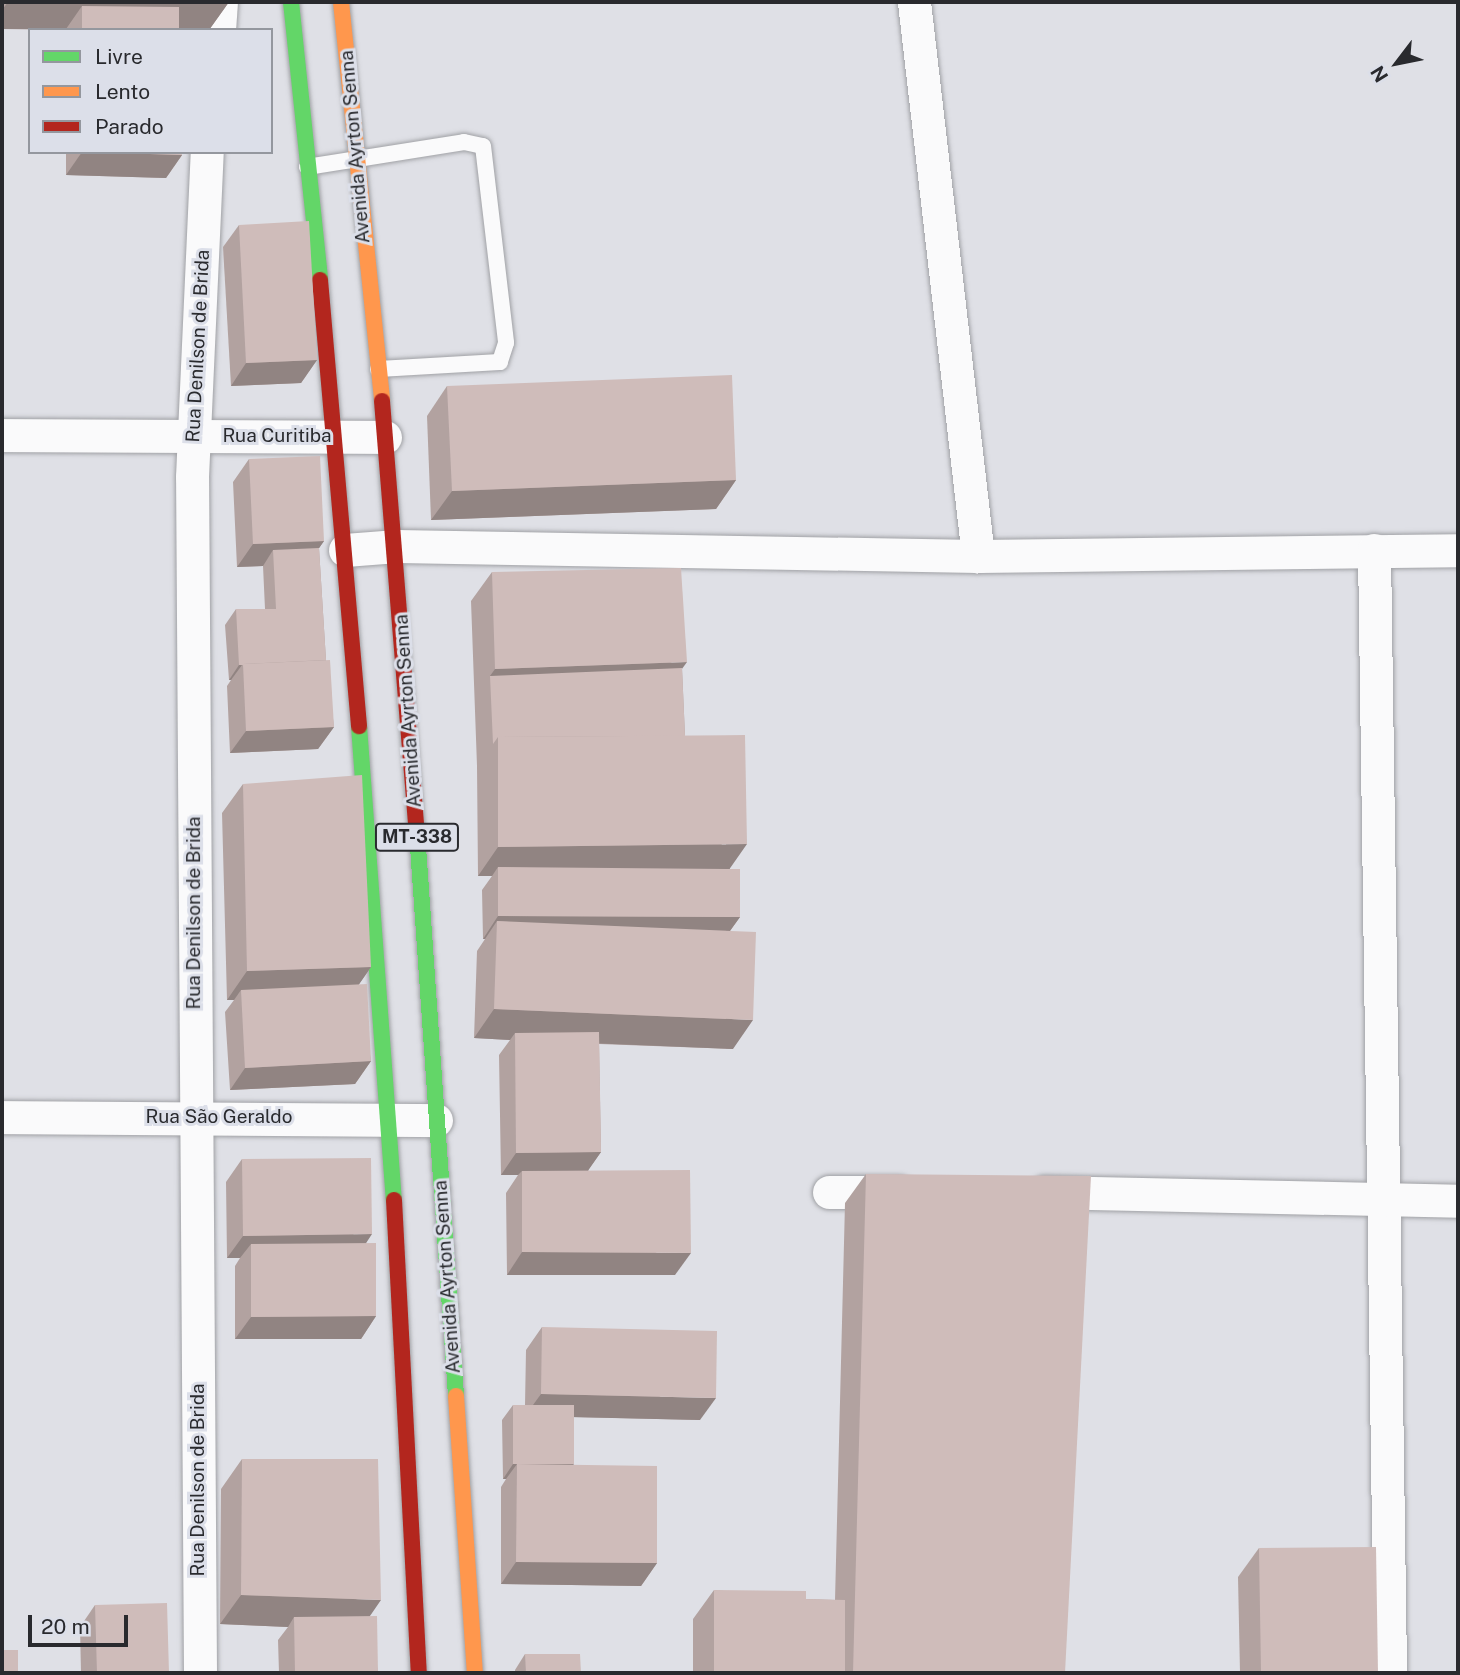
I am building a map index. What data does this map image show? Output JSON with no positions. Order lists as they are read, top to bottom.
{
  "streets": {
    "main road": ["Avenida Ayrton Senna", "MT-338"],
    "street": ["Rua Denilson de Brida", "Rua Curitiba", "Rua São Geraldo"]
  },
  "crossings": [
    ["Avenida Ayrton Senna", "Rua Curitiba"],
    ["Avenida Ayrton Senna", "Rua São Geraldo"],
    ["Rua Denilson de Brida", "Rua Curitiba"],
    ["Rua Denilson de Brida", "Rua São Geraldo"],
    ["Rua Curitiba", "MT-338"],
    ["MT-338", "Rua São Geraldo"]
  ],
  "legend": ["Livre", "Lento", "Parado"],
  "scale_bar": "20 m",
  "north": "bottom left"
}
